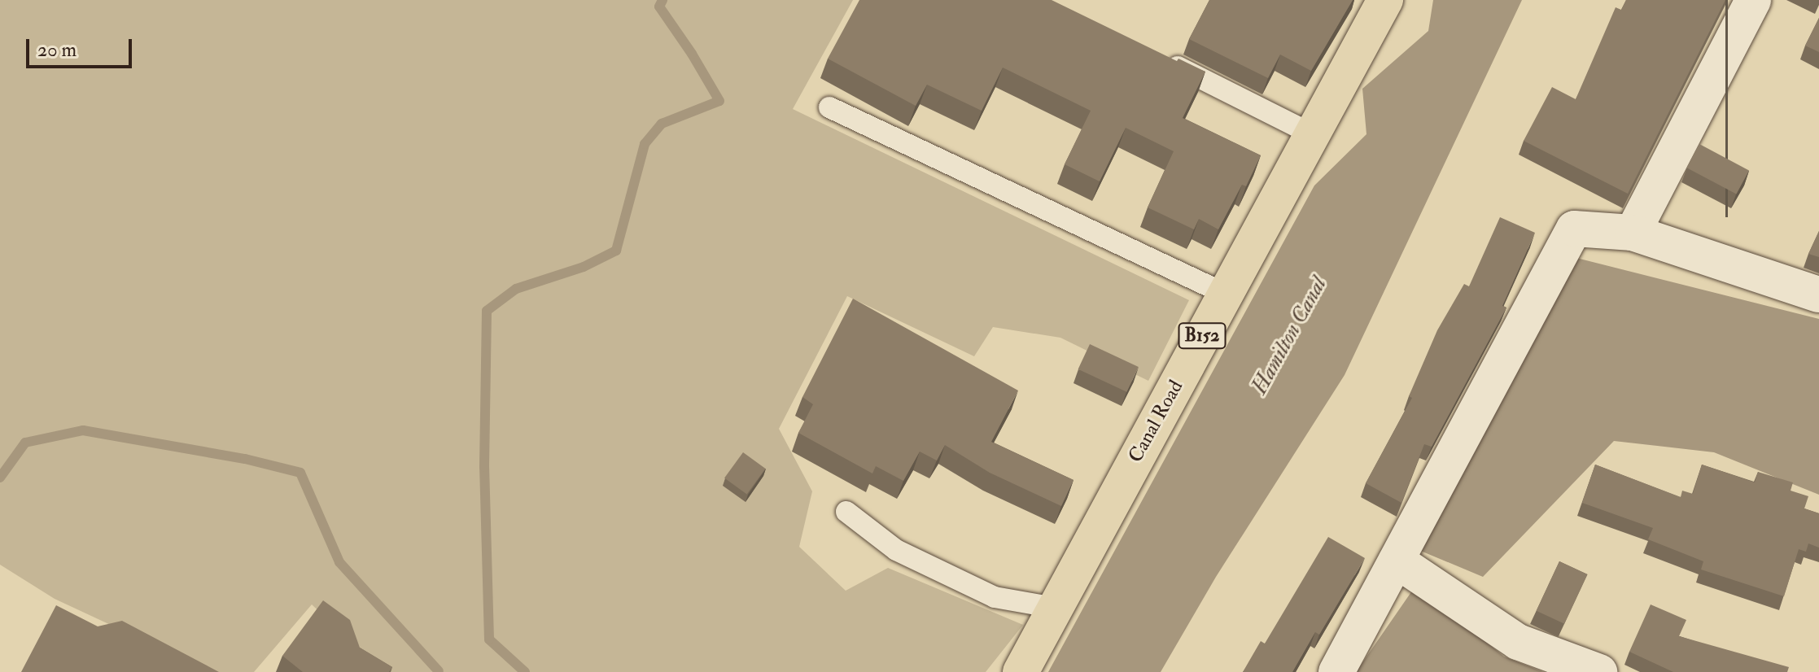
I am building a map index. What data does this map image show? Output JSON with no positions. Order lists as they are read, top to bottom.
{
  "streets": {
    "main road": ["B152", "Canal Road"]
  },
  "water": ["Hamilton Canal"],
  "scale_bar": "20 m"
}
